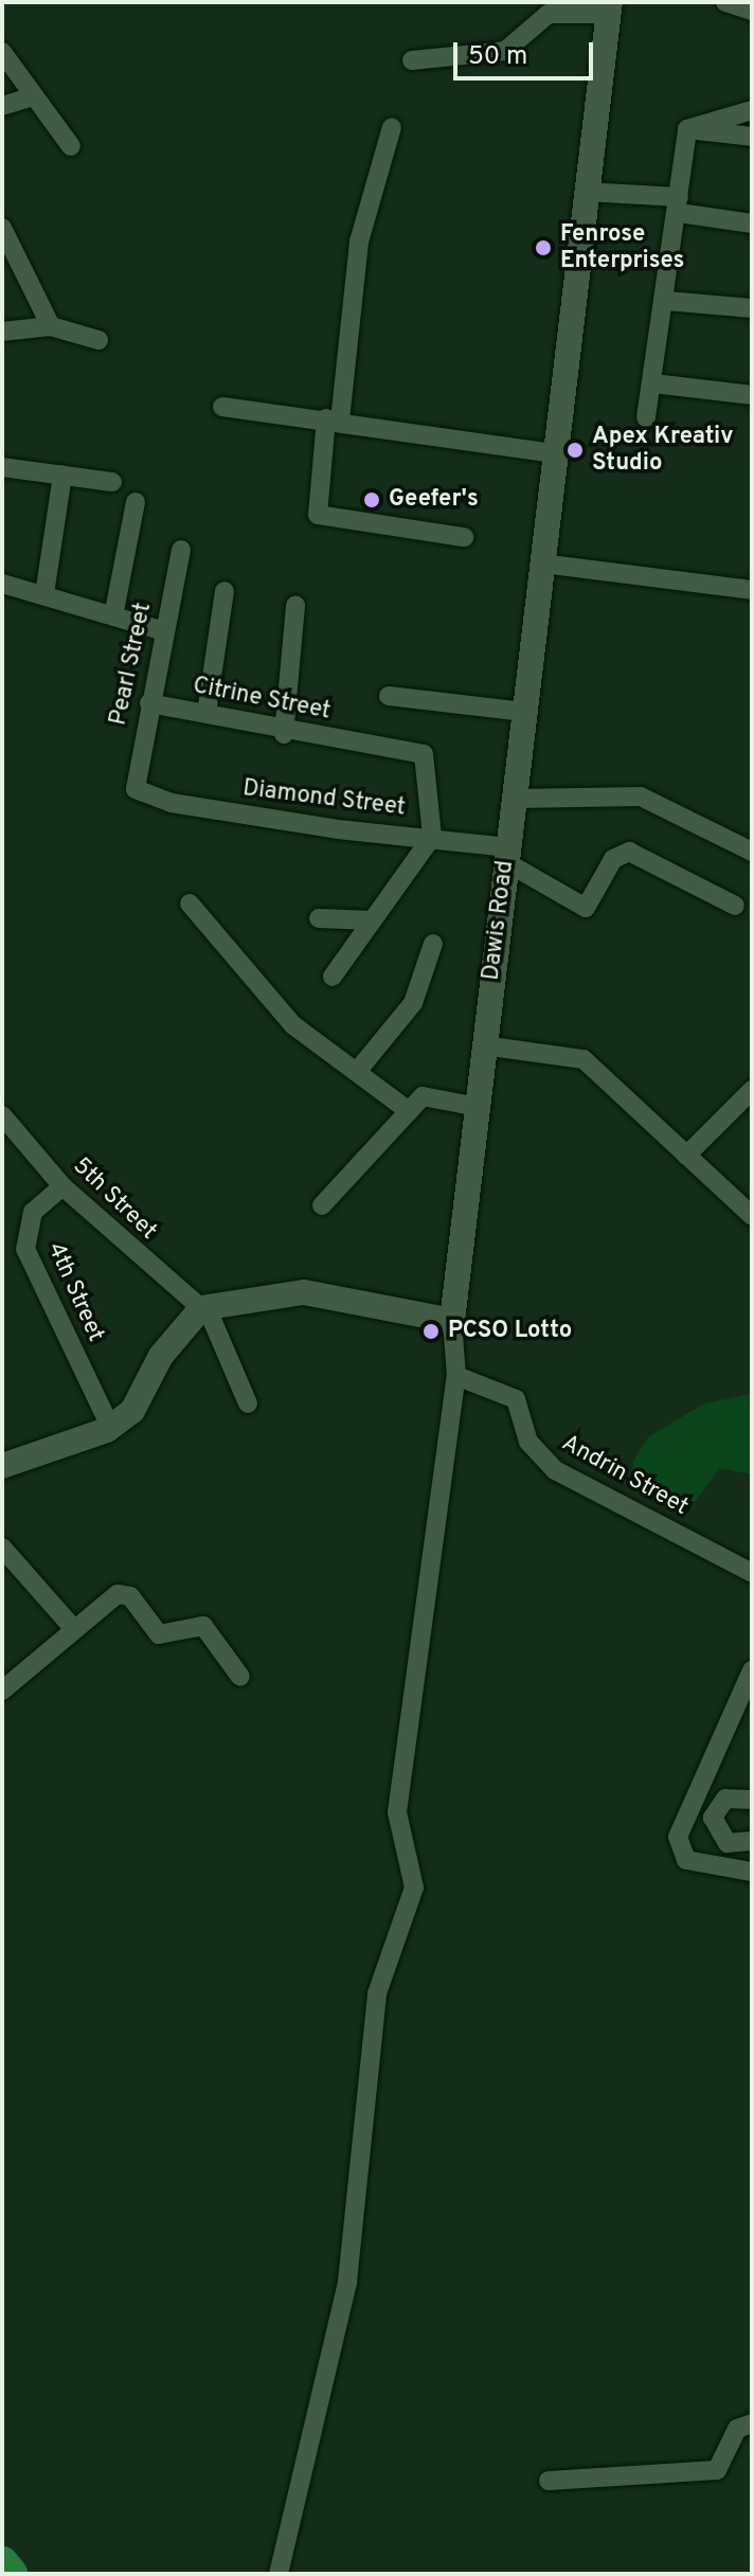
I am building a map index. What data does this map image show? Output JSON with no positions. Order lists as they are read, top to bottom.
{
  "streets": {
    "street": [
      "Pearl Street",
      "Citrine Street",
      "Diamond Street",
      "Dawis Road",
      "5th Street",
      "4th Street",
      "Andrin Street"
    ]
  },
  "crossings": [
    ["Pearl Street", "Citrine Street"],
    ["Pearl Street", "Diamond Street"],
    ["Citrine Street", "Diamond Street"],
    ["Diamond Street", "Dawis Road"],
    ["5th Street", "4th Street"]
  ],
  "places": [
    "Fenrose Enterprises",
    "Apex Kreativ Studio",
    "Geefer's",
    "PCSO Lotto"
  ],
  "scale_bar": "50 m"
}
